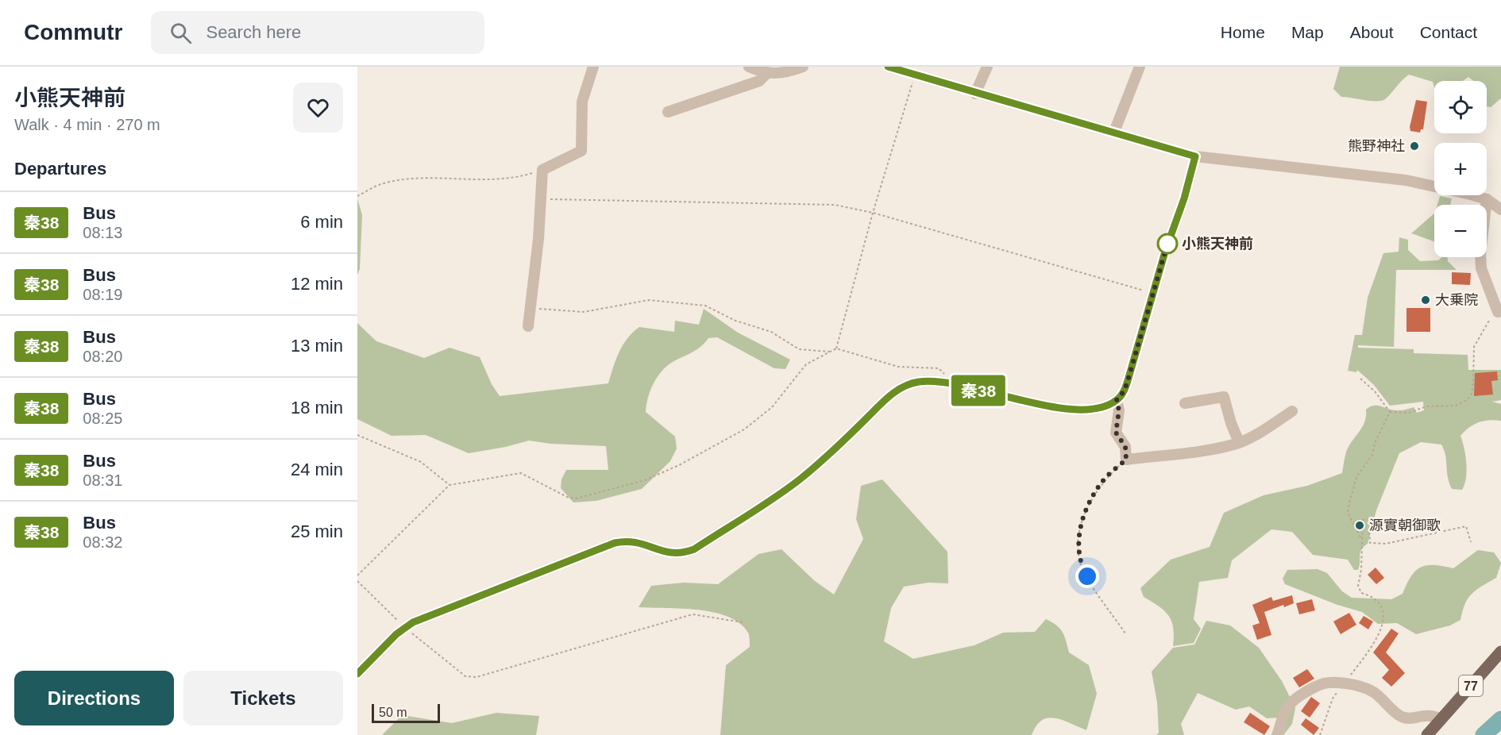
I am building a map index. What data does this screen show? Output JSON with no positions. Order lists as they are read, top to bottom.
{
  "streets": {
    "main road": ["77"]
  },
  "places": [
    "熊野神社",
    "小熊天神前",
    "大乗院",
    "源實朝御歌"
  ],
  "lines": ["bus line 秦38"],
  "scale_bar": "50 m",
  "page": {
    "header": "Commutr",
    "search": "Search here",
    "nav": [
      "Home",
      "Map",
      "About",
      "Contact"
    ],
    "heading": [
      ["小熊天神前", "Walk · 4 min · 270 m"],
      "Departures"
    ],
    "on_map": "秦38",
    "map_buttons": ["+", "−"],
    "list": [
      {
        "mark": "秦38",
        "name": "Bus",
        "note": "08:13",
        "value": "6 min"
      },
      {
        "mark": "秦38",
        "name": "Bus",
        "note": "08:19",
        "value": "12 min"
      },
      {
        "mark": "秦38",
        "name": "Bus",
        "note": "08:20",
        "value": "13 min"
      },
      {
        "mark": "秦38",
        "name": "Bus",
        "note": "08:25",
        "value": "18 min"
      },
      {
        "mark": "秦38",
        "name": "Bus",
        "note": "08:31",
        "value": "24 min"
      },
      {
        "mark": "秦38",
        "name": "Bus",
        "note": "08:32",
        "value": "25 min"
      }
    ],
    "buttons": ["Directions", "Tickets"],
    "scale": "50 m"
  }
}
